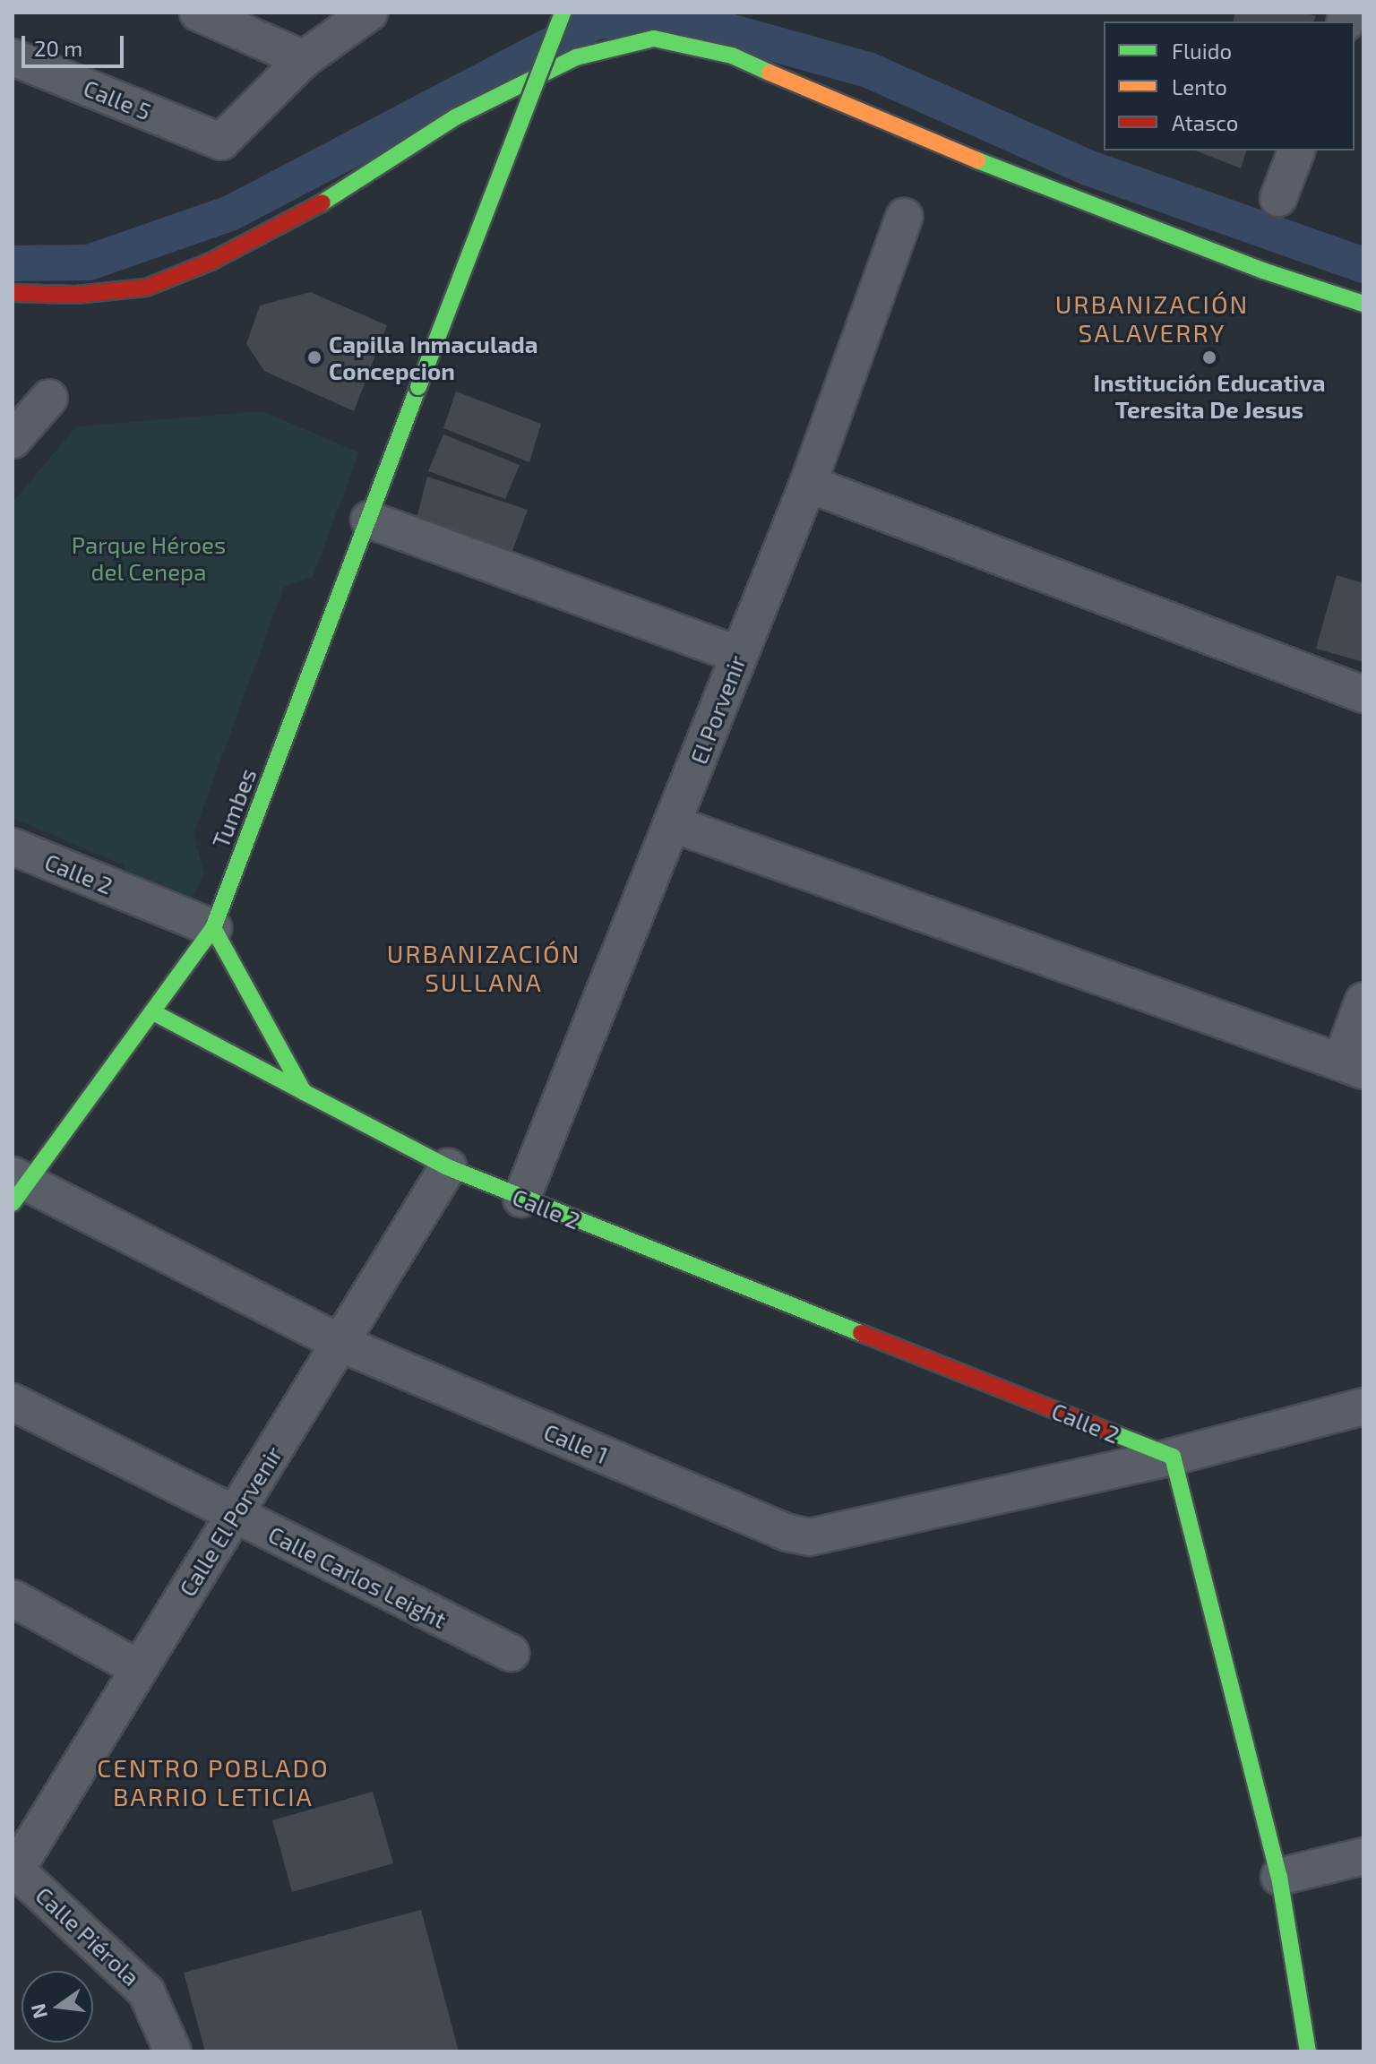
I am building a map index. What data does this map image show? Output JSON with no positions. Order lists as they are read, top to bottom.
{
  "streets": {
    "street": [
      "Calle 5",
      "El Porvenir",
      "Tumbes",
      "Calle 2",
      "Calle 1",
      "Calle El Porvenir",
      "Calle Carlos Leight",
      "Calle Piérola"
    ]
  },
  "crossings": [
    ["El Porvenir", "Calle 2"],
    ["Tumbes", "Calle 2"],
    ["Tumbes", "Calle 1"],
    ["Calle 2", "Calle 1"],
    ["Calle 2", "Calle El Porvenir"],
    ["Calle 1", "Calle El Porvenir"],
    ["Calle El Porvenir", "Calle Carlos Leight"],
    ["Calle El Porvenir", "Calle Piérola"]
  ],
  "districts": ["URBANIZACIÓN SALAVERRY", "URBANIZACIÓN SULLANA", "CENTRO POBLADO BARRIO LETICIA"],
  "parks": ["Parque Héroes del Cenepa"],
  "places": ["Capilla Inmaculada Concepcion", "Institución Educativa Teresita De Jesus"],
  "legend": ["Fluido", "Lento", "Atasco"],
  "scale_bar": "20 m",
  "north": "left"
}
